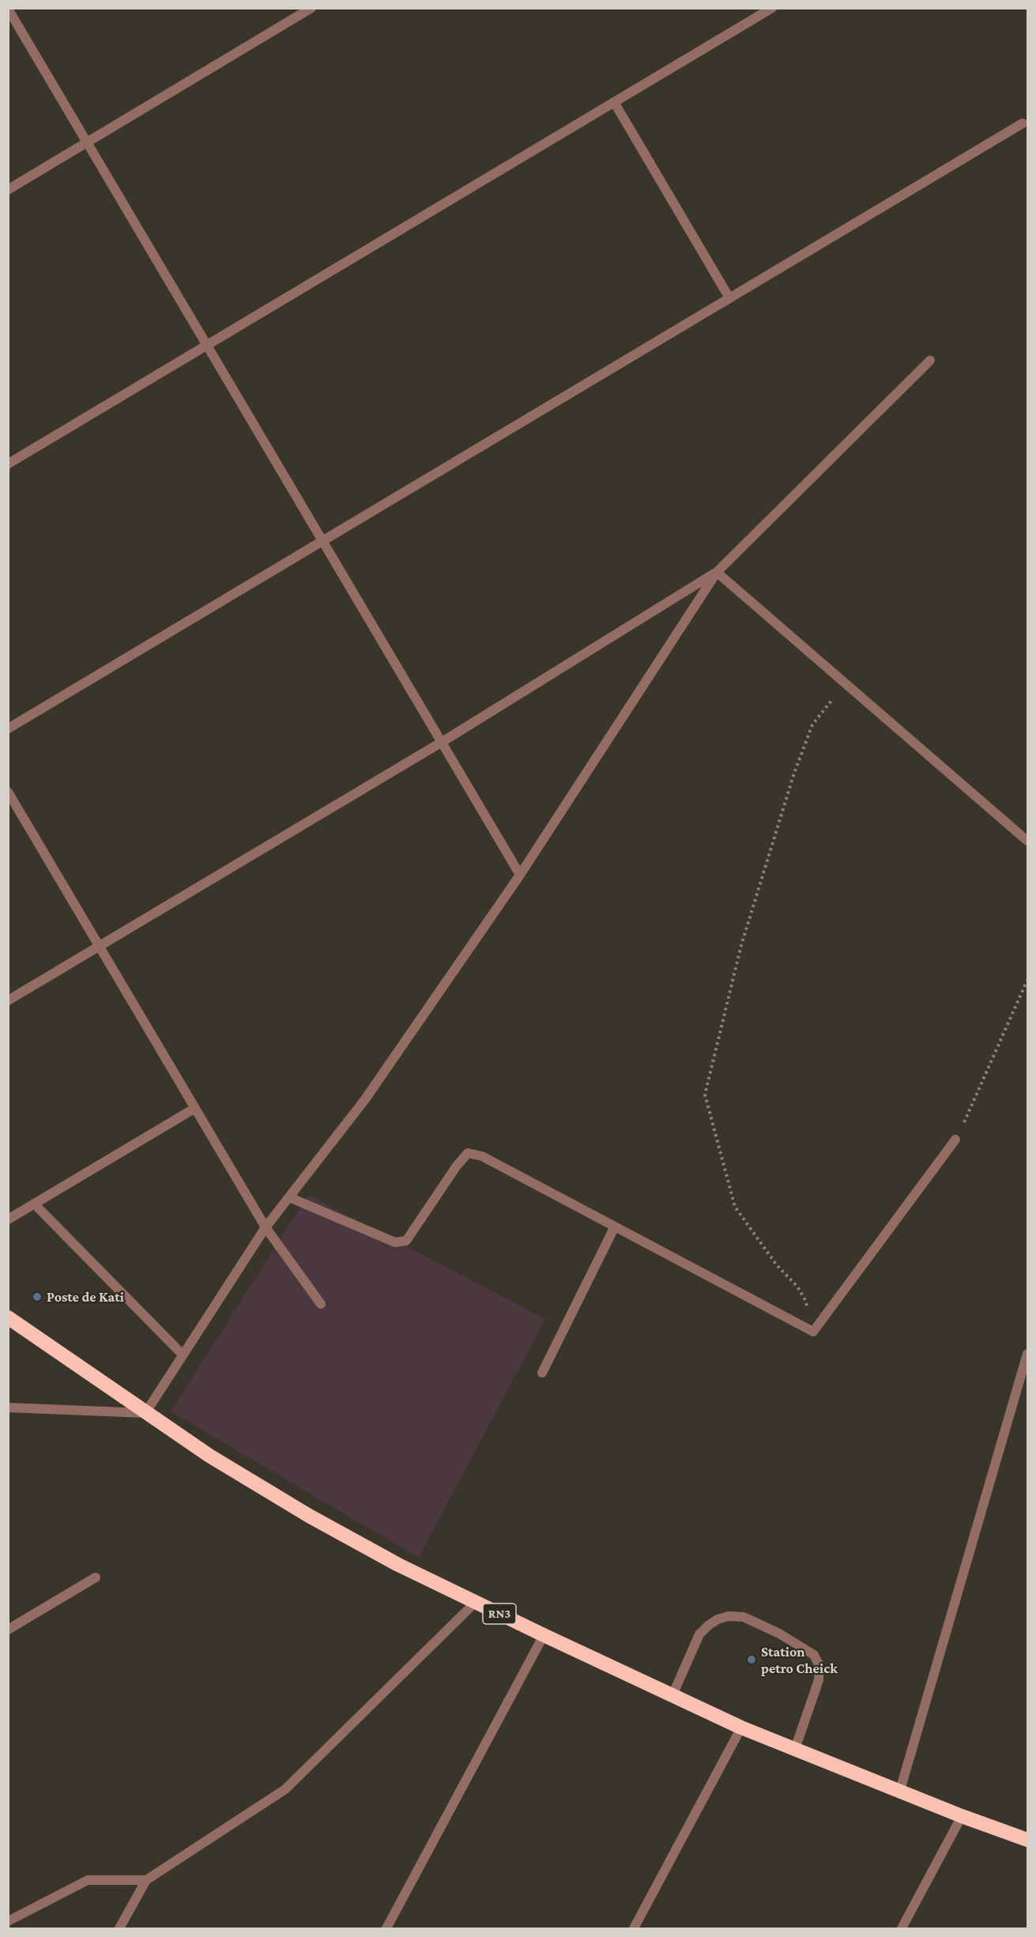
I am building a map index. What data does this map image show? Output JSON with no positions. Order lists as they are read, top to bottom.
{
  "streets": {
    "highway": ["RN3"]
  },
  "places": ["Poste de Kati", "Station petro Cheick"]
}
